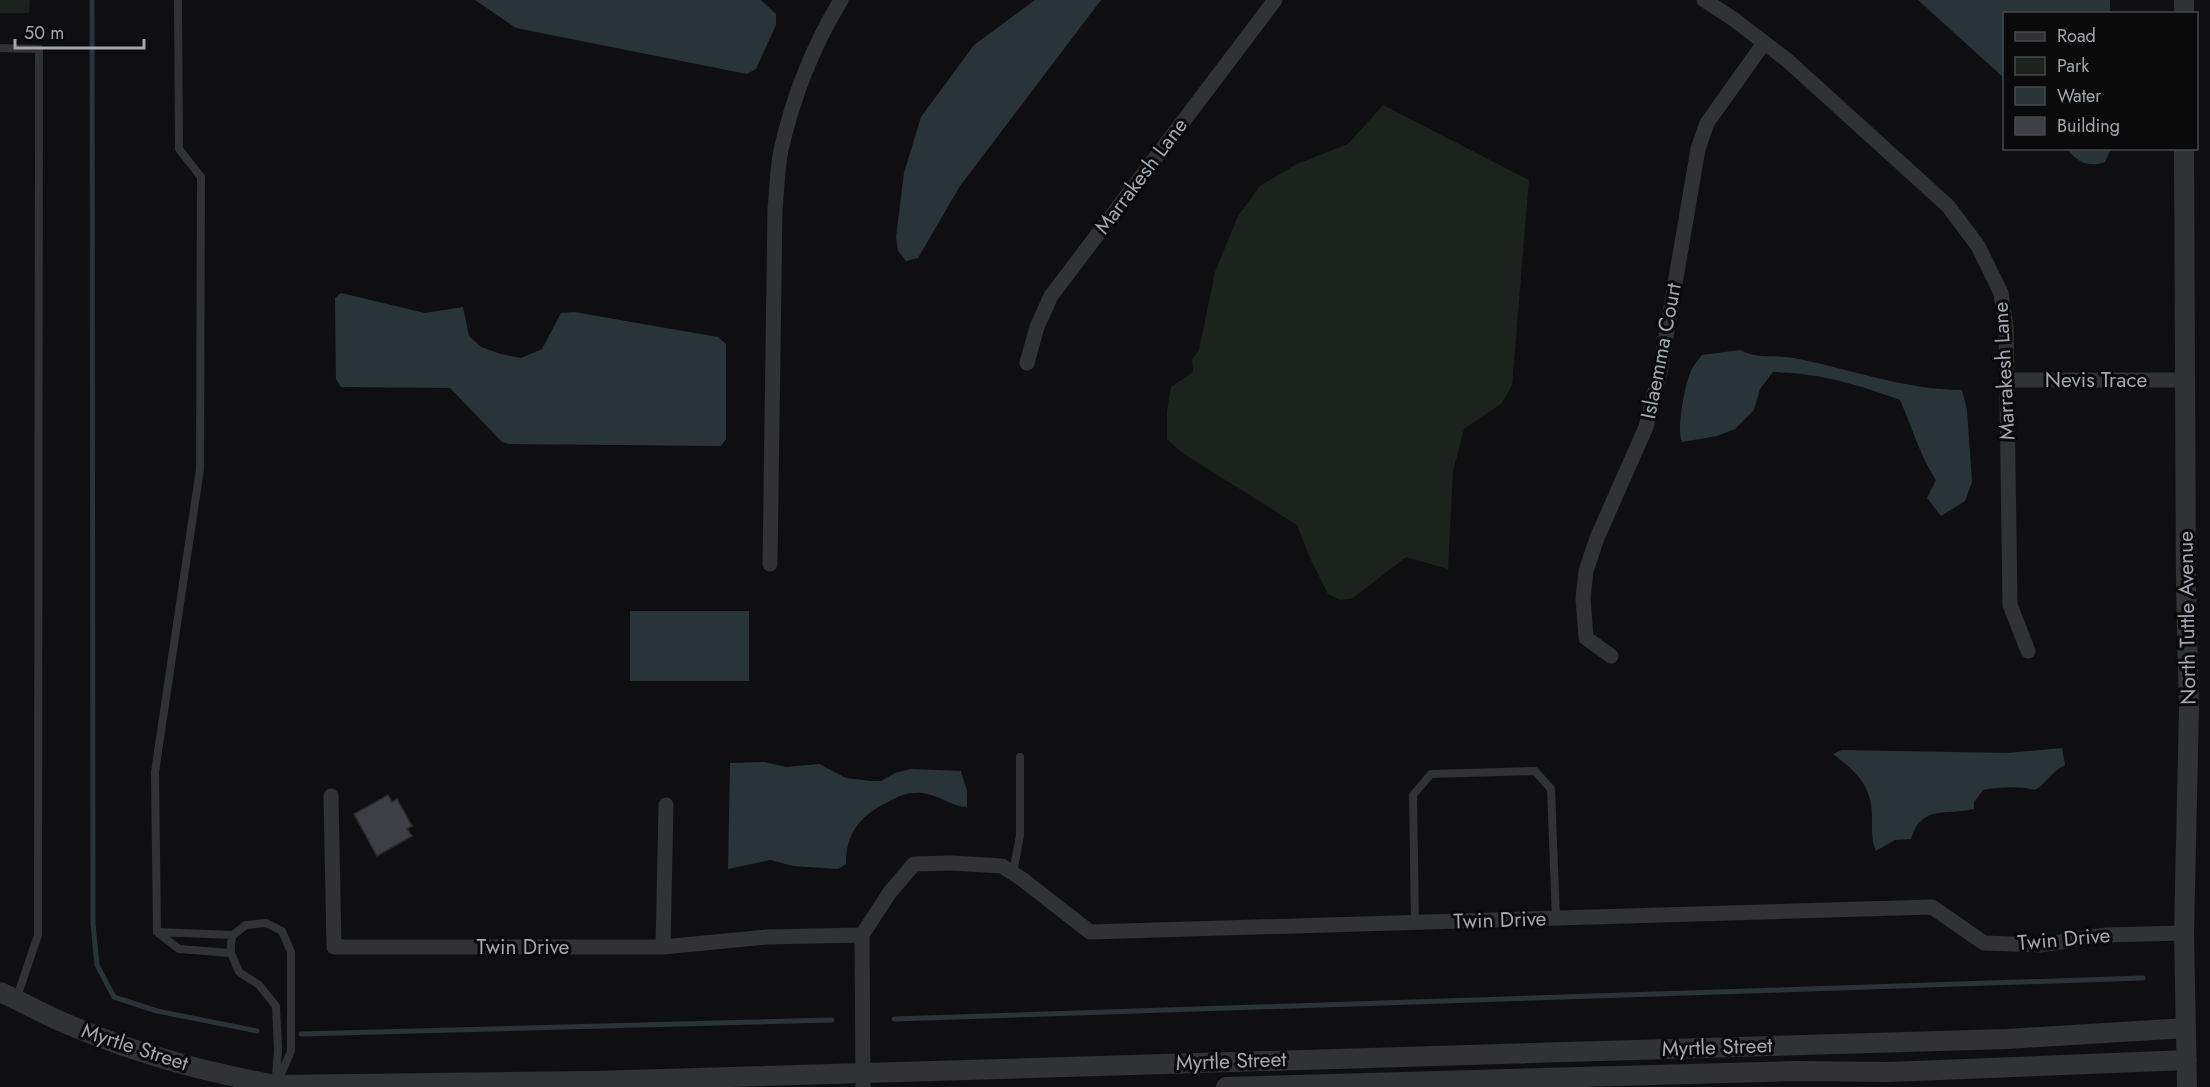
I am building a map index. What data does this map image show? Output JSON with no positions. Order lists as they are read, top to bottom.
{
  "streets": {
    "street": [
      "Marrakesh Lane",
      "Islaemma Court",
      "Nevis Trace",
      "North Tuttle Avenue",
      "Twin Drive",
      "Myrtle Street"
    ]
  },
  "crossings": [
    ["Marrakesh Lane", "Islaemma Court"],
    ["Marrakesh Lane", "Nevis Trace"],
    ["Nevis Trace", "North Tuttle Avenue"],
    ["North Tuttle Avenue", "Twin Drive"],
    ["North Tuttle Avenue", "Myrtle Street"]
  ],
  "legend": [
    "Road",
    "Park",
    "Water",
    "Building"
  ],
  "scale_bar": "50 m"
}
